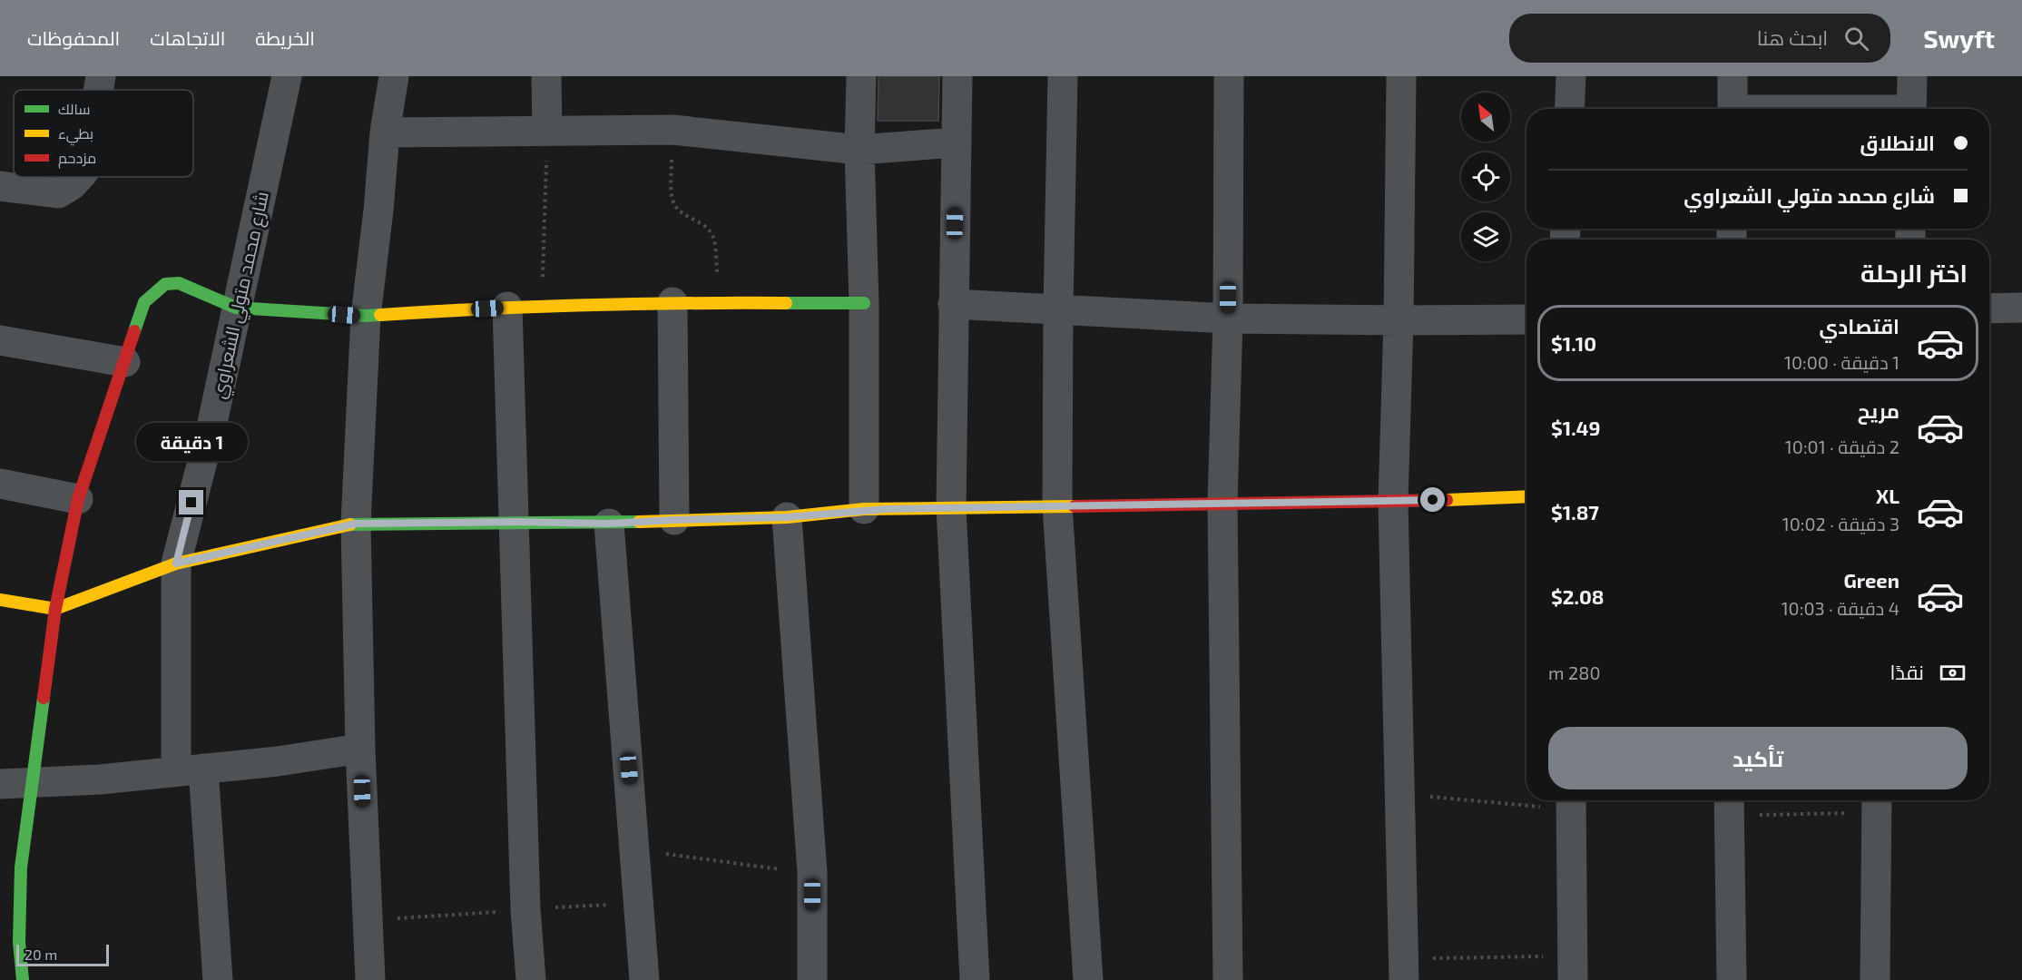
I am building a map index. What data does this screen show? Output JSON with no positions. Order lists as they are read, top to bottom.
{
  "streets": {
    "street": ["شارع محمد متولي الشعراوي"]
  },
  "legend": ["سالك", "بطيء", "مزدحم"],
  "scale_bar": "20 m",
  "north": "top left",
  "page": {
    "header": "Swyft",
    "search": "ابحث هنا",
    "nav": ["الخريطة", "الاتجاهات", "المحفوظات"],
    "banner": ["الانطلاق", "شارع محمد متولي الشعراوي"],
    "heading": "اختر الرحلة",
    "list": [
      {
        "name": "اقتصادي",
        "note": "1 دقيقة · 10:00",
        "value": "$1.10"
      },
      {
        "name": "مريح",
        "note": "2 دقيقة · 10:01",
        "value": "$1.49"
      },
      {
        "name": "XL",
        "note": "3 دقيقة · 10:02",
        "value": "$1.87"
      },
      {
        "name": "Green",
        "note": "4 دقيقة · 10:03",
        "value": "$2.08"
      }
    ],
    "bubble": "1 دقيقة",
    "pay": ["نقدًا", "280 m"],
    "buttons": "تأكيد",
    "scale": "20 m"
  }
}
